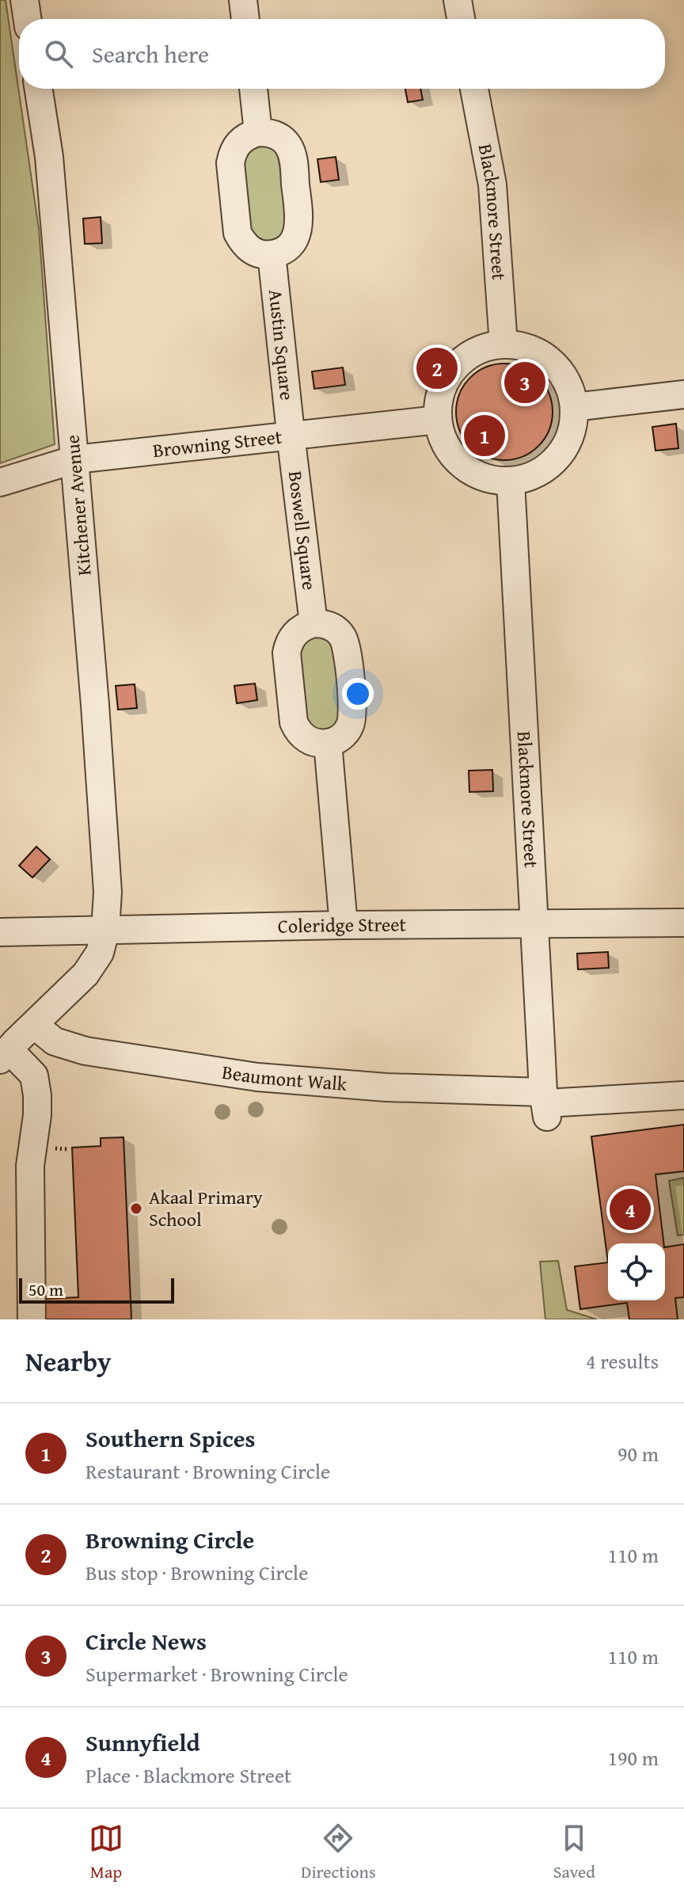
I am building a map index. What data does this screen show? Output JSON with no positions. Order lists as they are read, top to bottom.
{
  "streets": {
    "street": [
      "Blackmore Street",
      "Austin Square",
      "Browning Street",
      "Kitchener Avenue",
      "Boswell Square",
      "Coleridge Street",
      "Beaumont Walk"
    ]
  },
  "crossings": [
    ["Blackmore Street", "Browning Street"],
    ["Blackmore Street", "Coleridge Street"],
    ["Blackmore Street", "Beaumont Walk"],
    ["Austin Square", "Browning Street"],
    ["Austin Square", "Boswell Square"],
    ["Browning Street", "Kitchener Avenue"],
    ["Browning Street", "Boswell Square"],
    ["Kitchener Avenue", "Coleridge Street"],
    ["Kitchener Avenue", "Beaumont Walk"]
  ],
  "places": ["Akaal Primary School"],
  "scale_bar": "50 m",
  "page": {
    "search": "Search here",
    "pins": [
      "2",
      "3",
      "1",
      "4"
    ],
    "scale": "50 m",
    "heading": ["Nearby", "4 results"],
    "list": [
      {
        "mark": "1",
        "name": "Southern Spices",
        "note": "Restaurant · Browning Circle",
        "value": "90 m"
      },
      {
        "mark": "2",
        "name": "Browning Circle",
        "note": "Bus stop · Browning Circle",
        "value": "110 m"
      },
      {
        "mark": "3",
        "name": "Circle News",
        "note": "Supermarket · Browning Circle",
        "value": "110 m"
      },
      {
        "mark": "4",
        "name": "Sunnyfield",
        "note": "Place · Blackmore Street",
        "value": "190 m"
      }
    ],
    "nav": ["Map", "Directions", "Saved"]
  }
}
